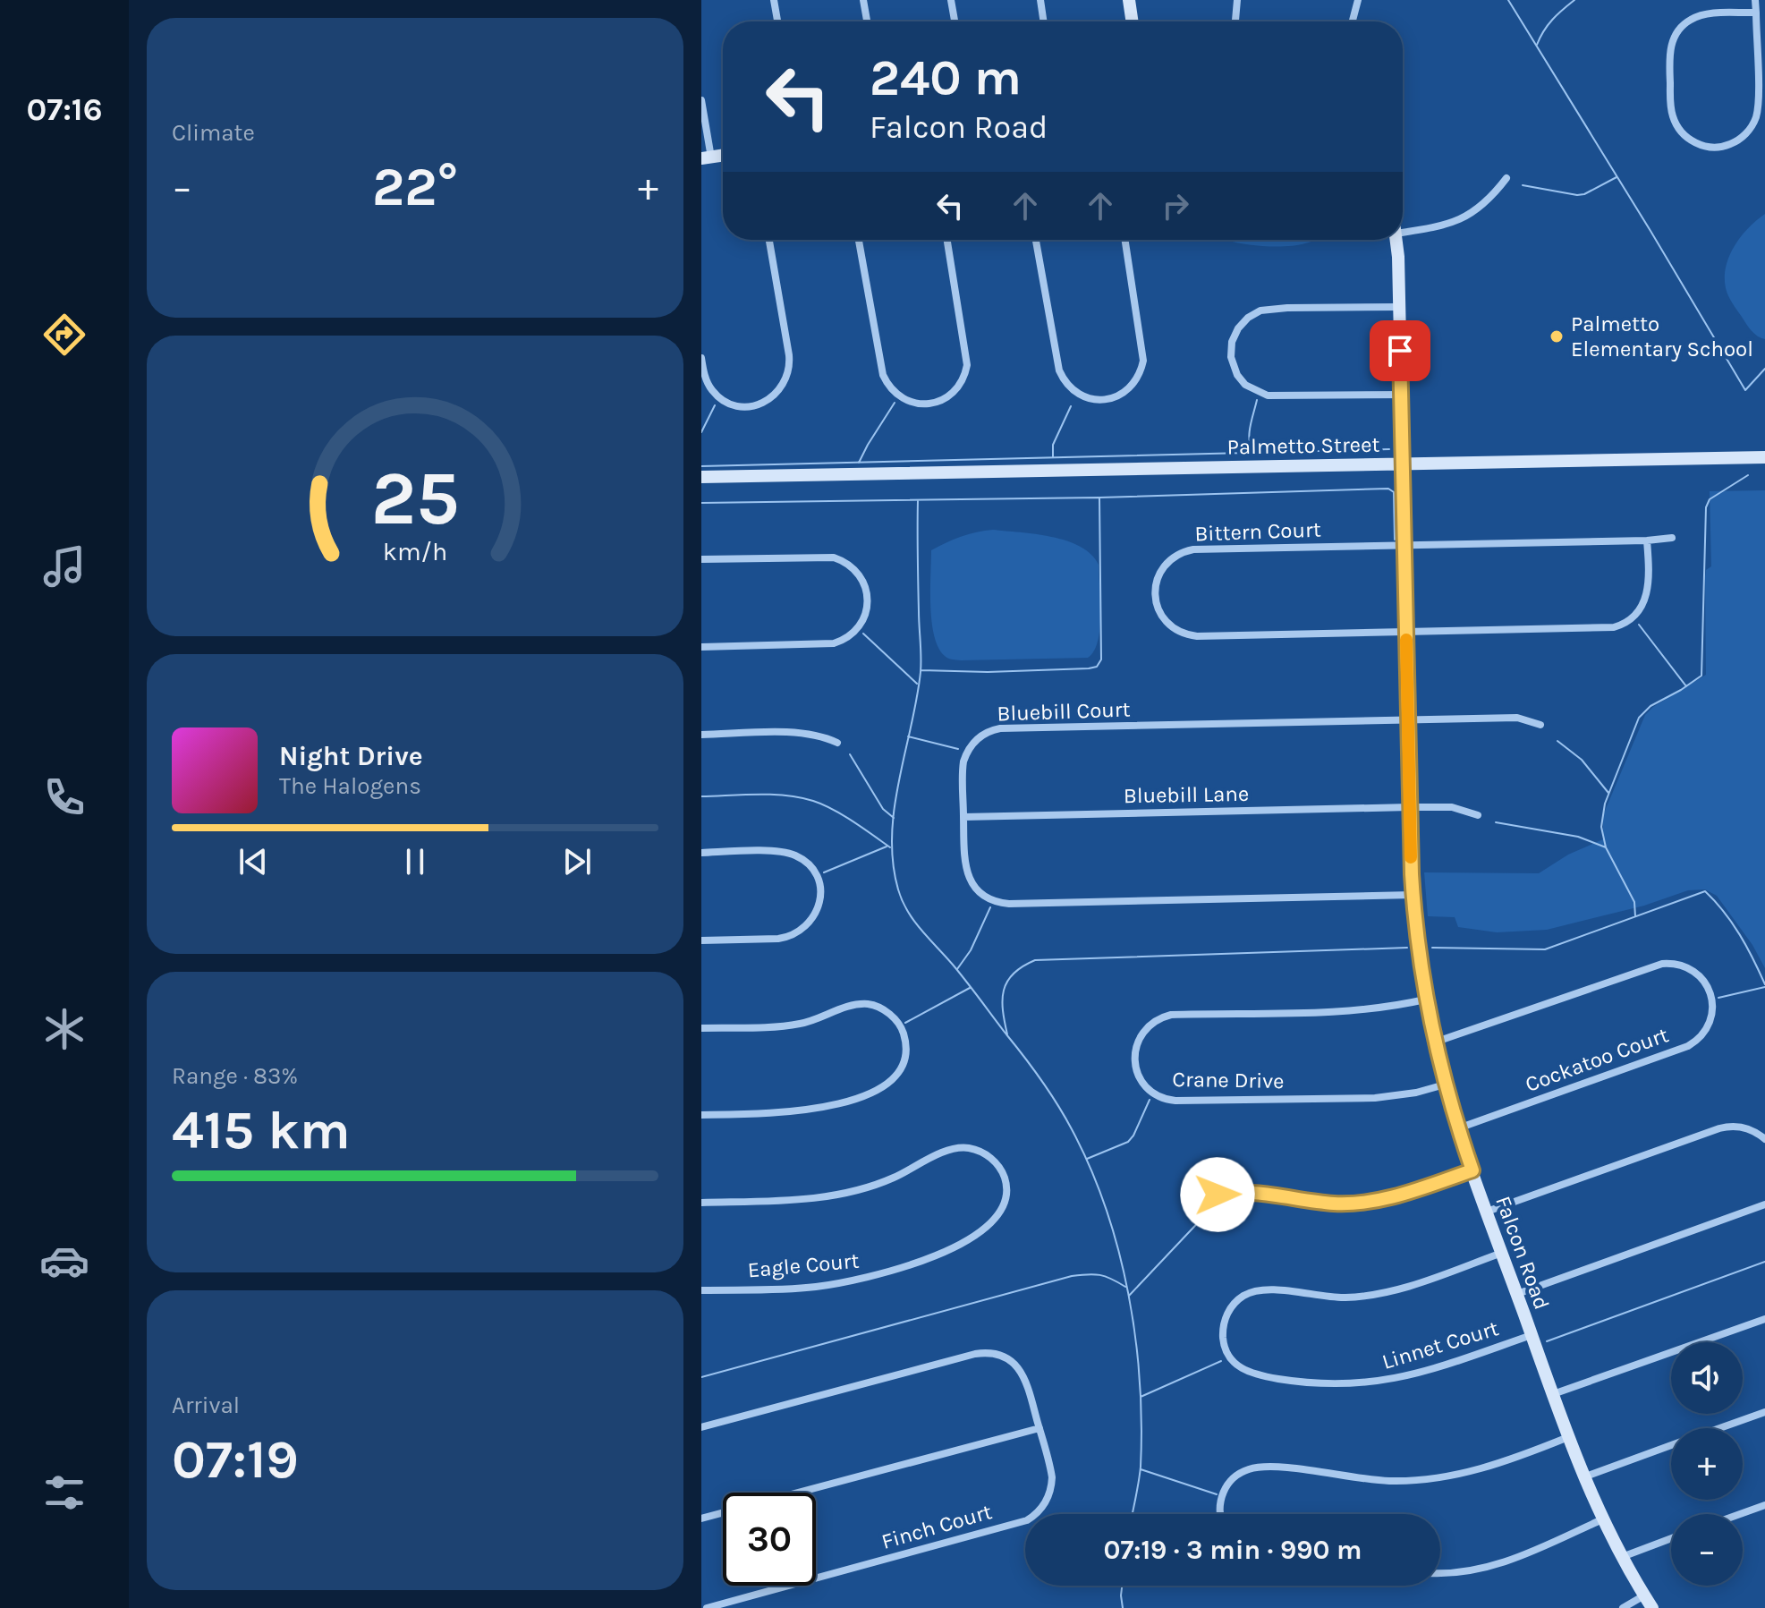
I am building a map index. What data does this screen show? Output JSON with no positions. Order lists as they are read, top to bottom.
{
  "streets": {
    "street": [
      "Palmetto Street",
      "Bittern Court",
      "Bluebill Court",
      "Bluebill Lane",
      "Cockatoo Court",
      "Crane Drive",
      "Falcon Road",
      "Eagle Court",
      "Linnet Court",
      "Finch Court"
    ]
  },
  "crossings": [
    ["Palmetto Street", "Falcon Road"],
    ["Bittern Court", "Falcon Road"],
    ["Bluebill Court", "Bluebill Lane"],
    ["Bluebill Court", "Falcon Road"],
    ["Bluebill Lane", "Falcon Road"],
    ["Cockatoo Court", "Falcon Road"],
    ["Crane Drive", "Falcon Road"],
    ["Falcon Road", "Linnet Court"]
  ],
  "places": ["Palmetto Elementary School"],
  "page": {
    "tabs": "07:16",
    "tile": [
      "Climate",
      ["Range · 83%", "415 km"],
      ["Arrival", "07:19"]
    ],
    "turn": ["240 m", "Falcon Road"],
    "heat": ["−", "22°", "+"],
    "song": ["Night Drive", "The Halogens"],
    "map_buttons": ["+", "−"],
    "limit": "30",
    "trip": "07:19 · 3 min · 990 m",
    "gauge": ["25", "km/h"]
  }
}
